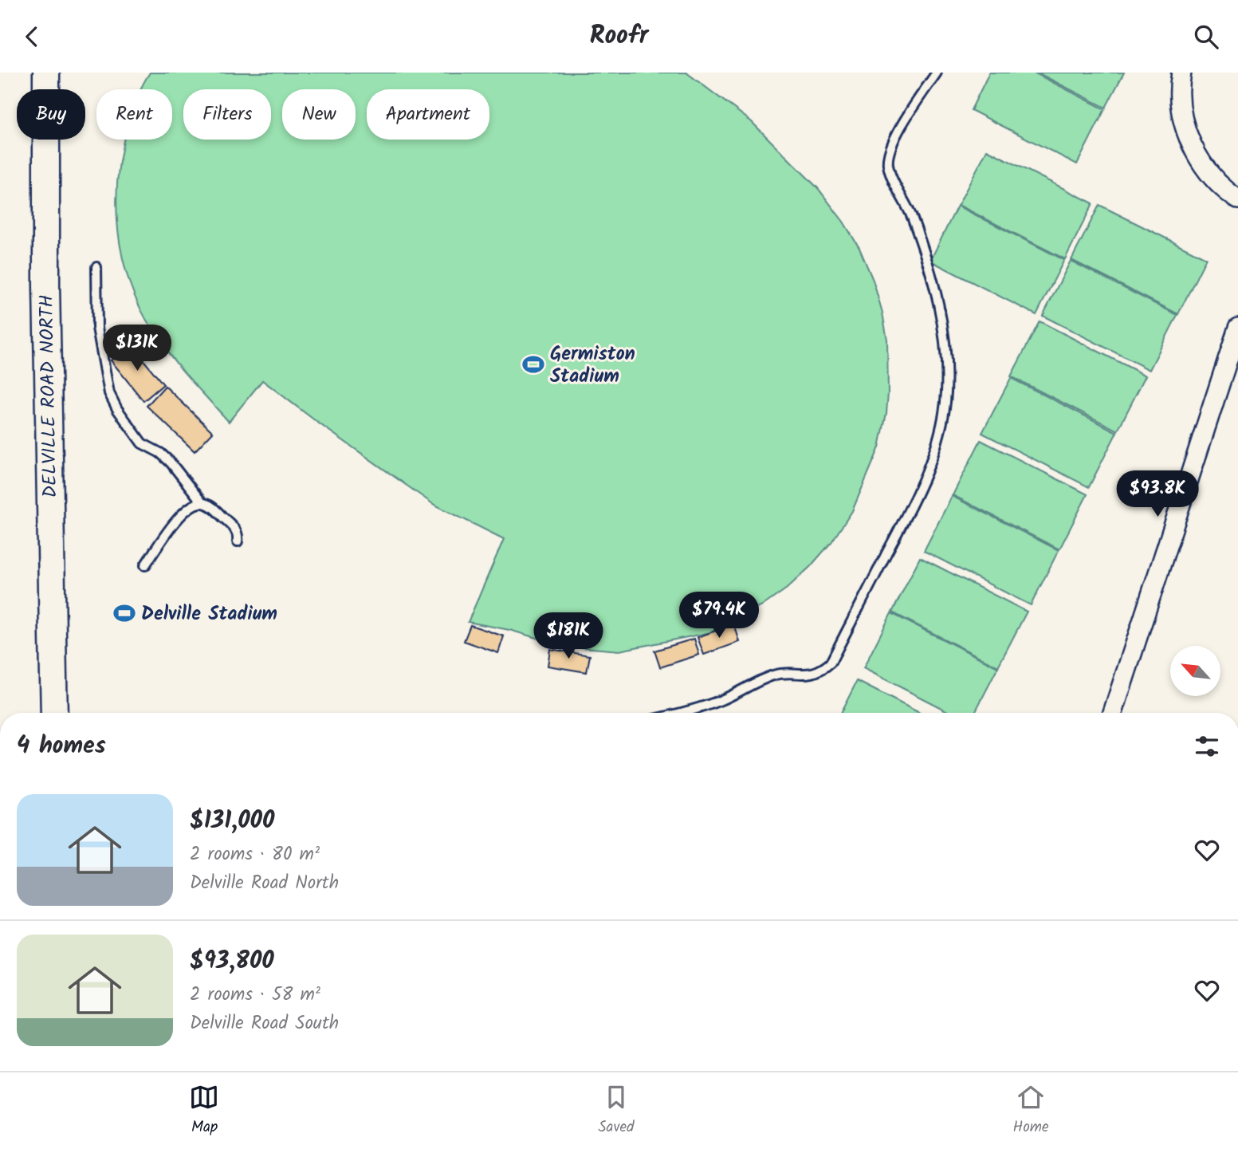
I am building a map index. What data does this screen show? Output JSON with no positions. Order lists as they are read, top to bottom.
{
  "streets": {
    "main road": ["DELVILLE ROAD NORTH"]
  },
  "places": {
    "sports": ["Germiston Stadium", "Delville Stadium"]
  },
  "north": "top left",
  "page": {
    "header": "Roofr",
    "chip": [
      "Buy",
      "Rent",
      "Filters",
      "New",
      "Apartment"
    ],
    "price": [
      "$131K",
      "$93.8K",
      "$79.4K",
      "$181K"
    ],
    "heading": "4 homes",
    "list": [
      {
        "name": "$131,000",
        "note": "2 rooms · 80 m² · Delville Road North"
      },
      {
        "name": "$93,800",
        "note": "2 rooms · 58 m² · Delville Road South"
      }
    ],
    "tabs": ["Map", "Saved", "Home"]
  }
}
